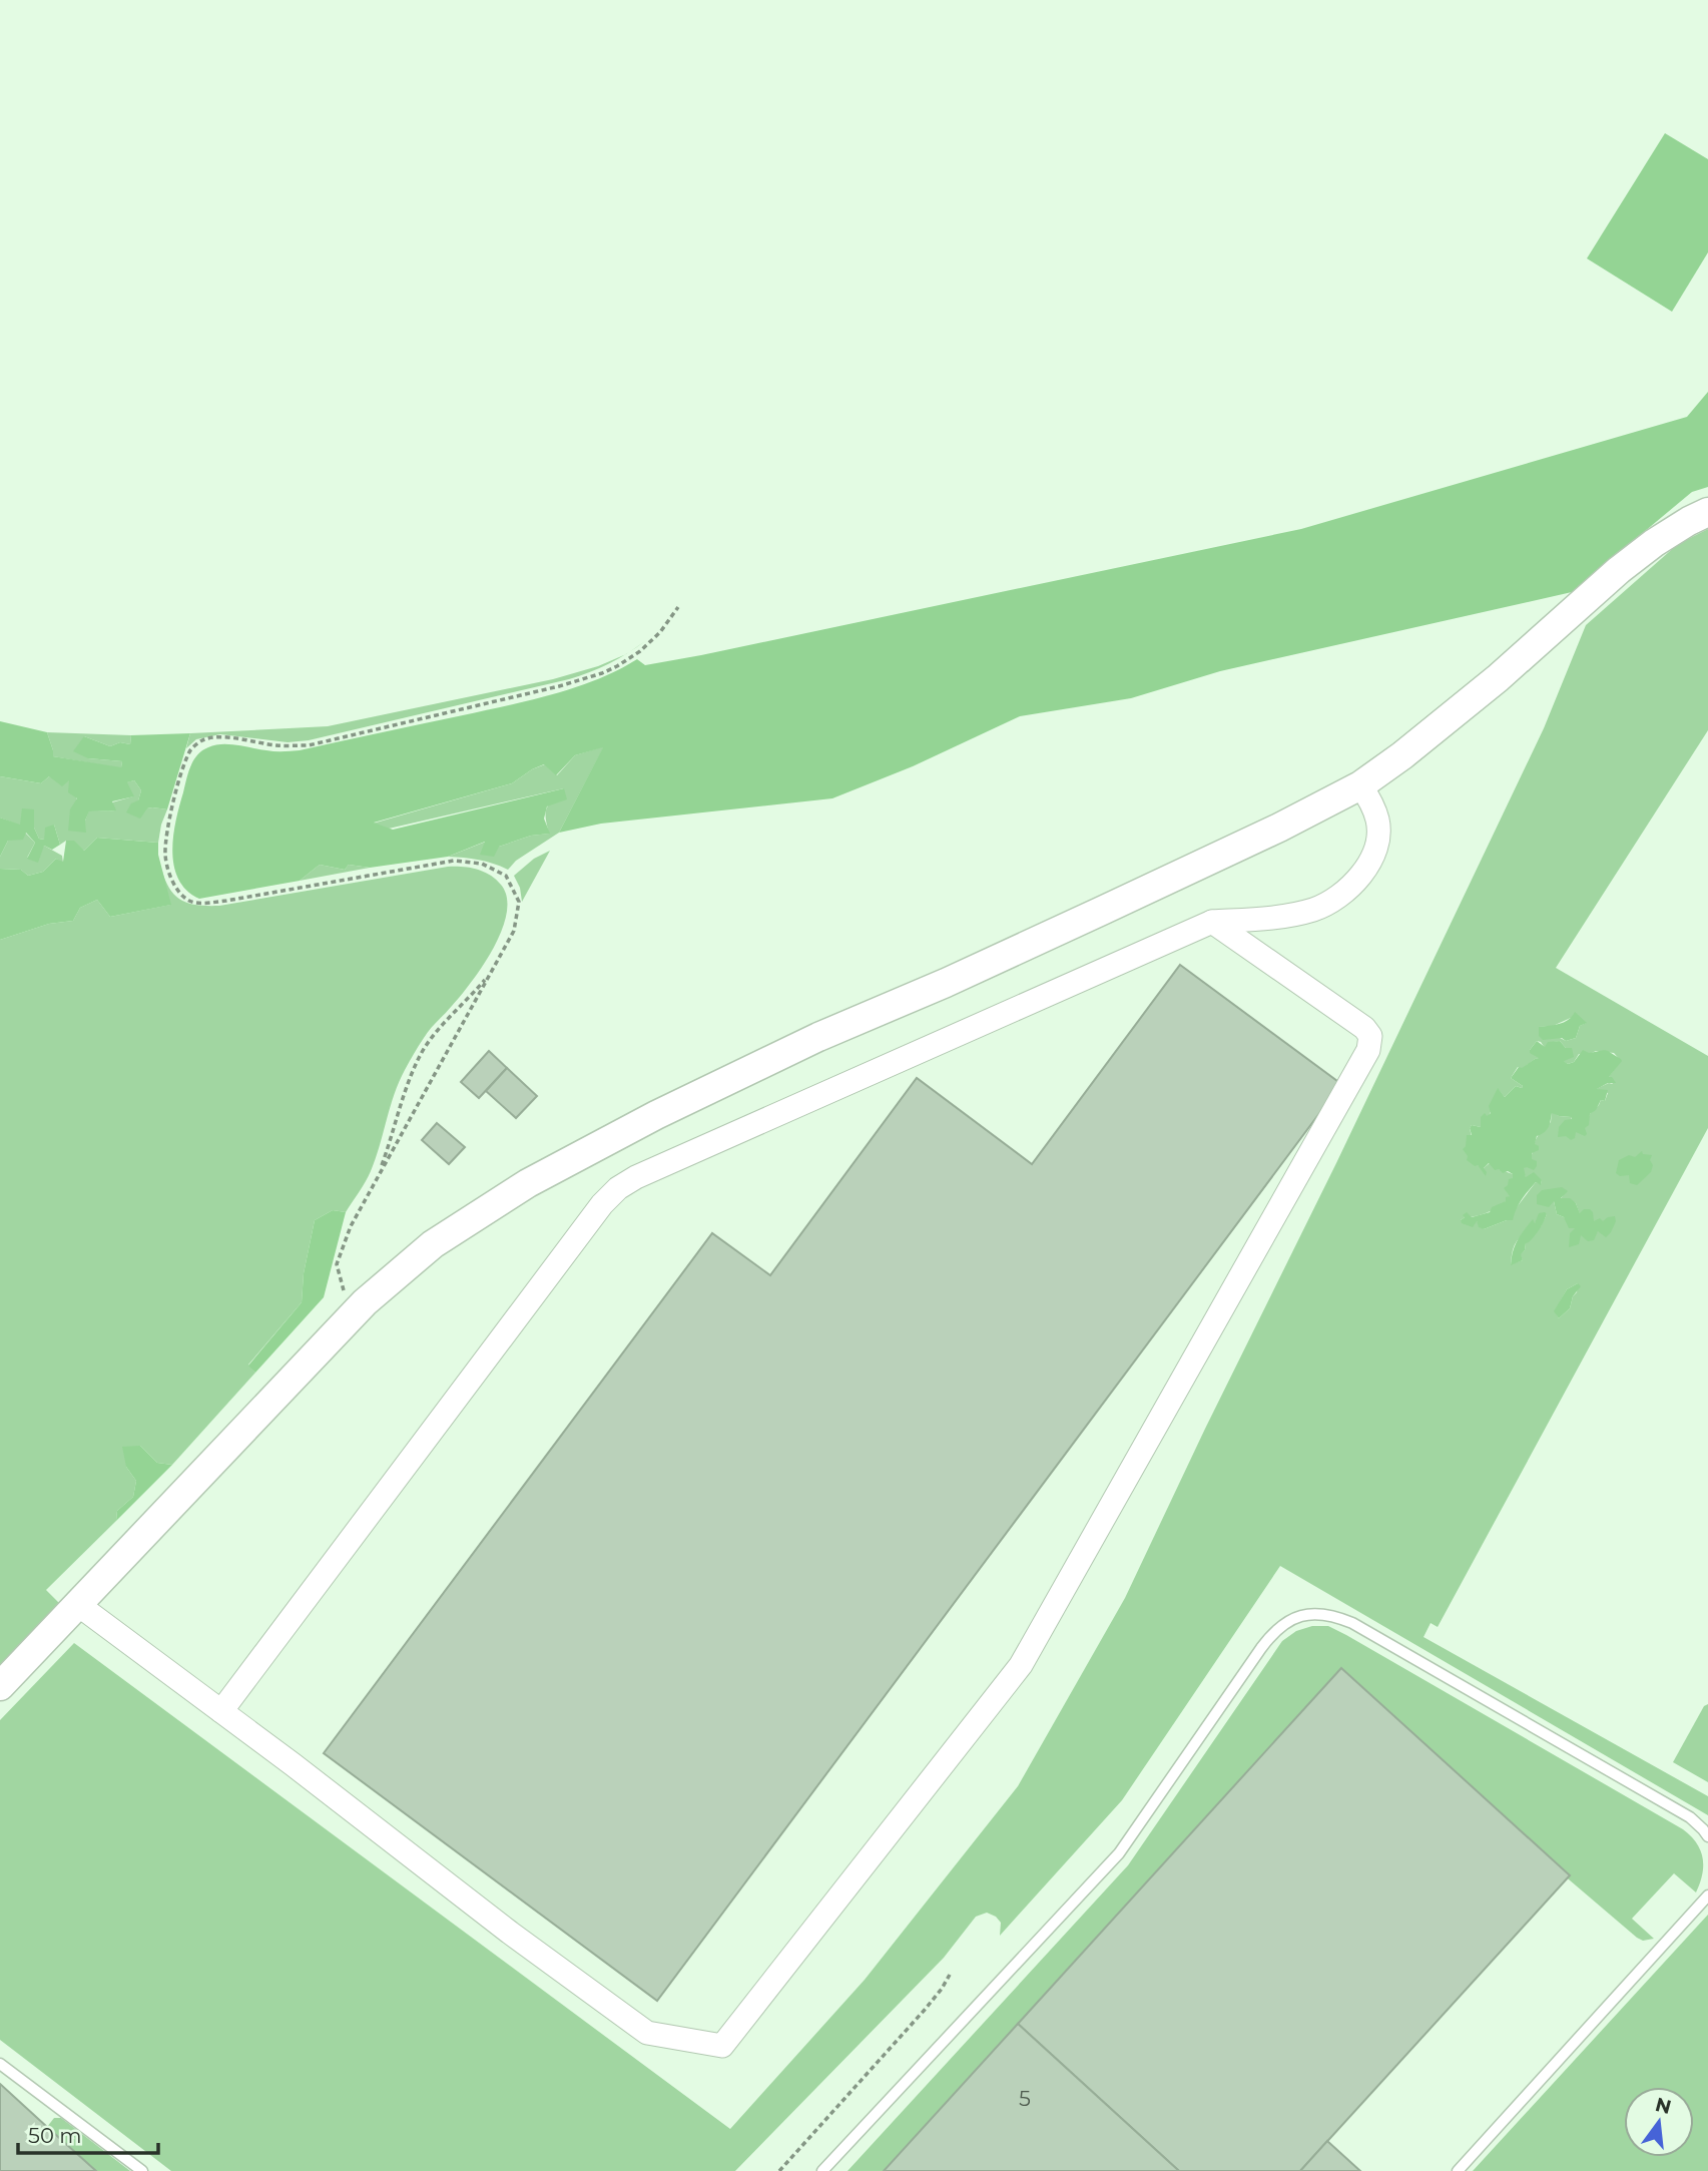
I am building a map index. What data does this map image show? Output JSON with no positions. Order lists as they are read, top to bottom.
{
  "house_numbers": ["5"],
  "scale_bar": "50 m",
  "north": "top"
}
